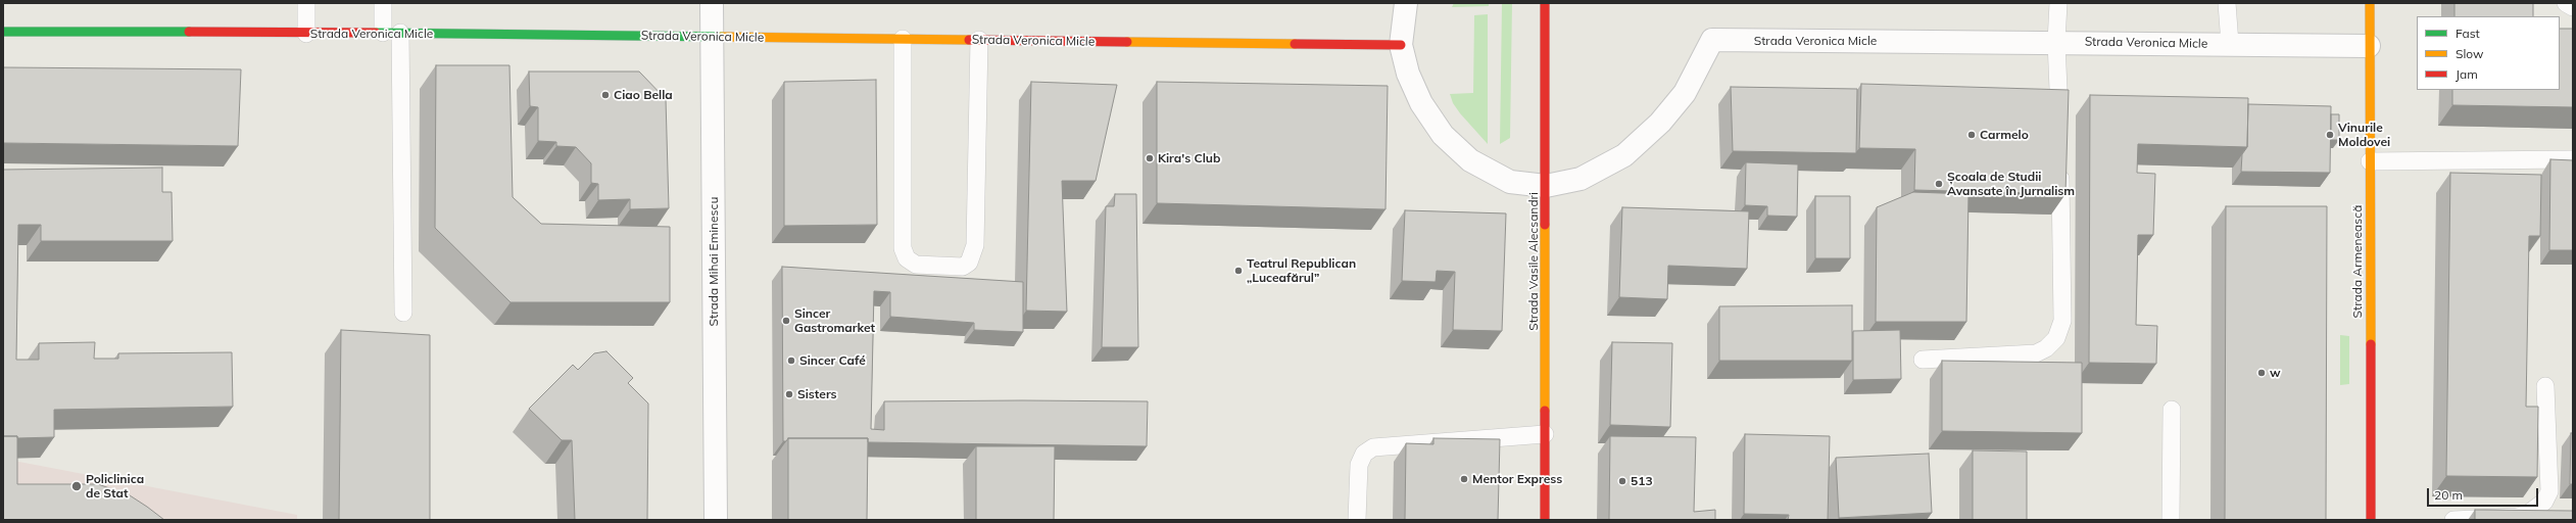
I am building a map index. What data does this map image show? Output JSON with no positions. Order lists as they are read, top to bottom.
{
  "streets": {
    "street": [
      "Strada Veronica Micle",
      "Strada Mihai Eminescu",
      "Strada Vasile Alecsandri",
      "Strada Armenească"
    ]
  },
  "crossings": [
    ["Strada Veronica Micle", "Strada Mihai Eminescu"],
    ["Strada Veronica Micle", "Strada Vasile Alecsandri"],
    ["Strada Veronica Micle", "Strada Armenească"]
  ],
  "places": [
    "Ciao Bella",
    "Carmelo",
    "Vinurile Moldovei",
    "Kira's Club",
    "Școala de Studii Avansate în Jurnalism",
    "Teatrul Republican „Luceafărul”",
    "Sincer Gastromarket",
    "Sincer Café",
    "w",
    "Sisters",
    "Mentor Express",
    "513",
    "Policlinica de Stat"
  ],
  "legend": ["Fast", "Slow", "Jam"],
  "scale_bar": "20 m"
}
